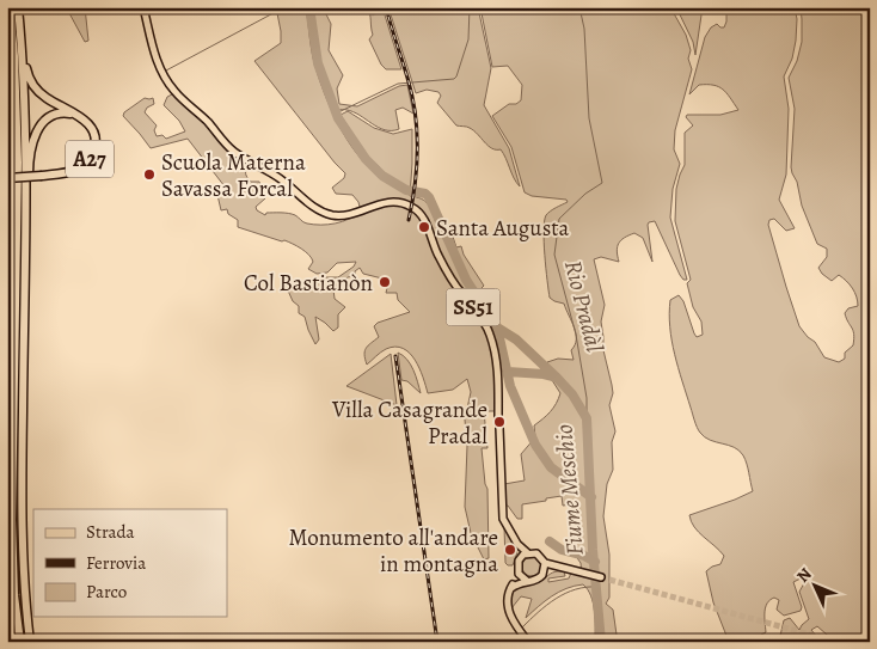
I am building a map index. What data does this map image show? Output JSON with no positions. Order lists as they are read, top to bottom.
{
  "streets": {
    "highway": ["A27"],
    "main road": ["SS51"]
  },
  "water": ["Rio Pradàl", "Fiume Meschio"],
  "places": [
    "Scuola Materna Savassa Forcal",
    "Santa Augusta",
    "Col Bastianòn",
    "Villa Casagrande Pradal",
    "Monumento all'andare in montagna"
  ],
  "legend": ["Strada", "Ferrovia", "Parco"],
  "north": "top left"
}
